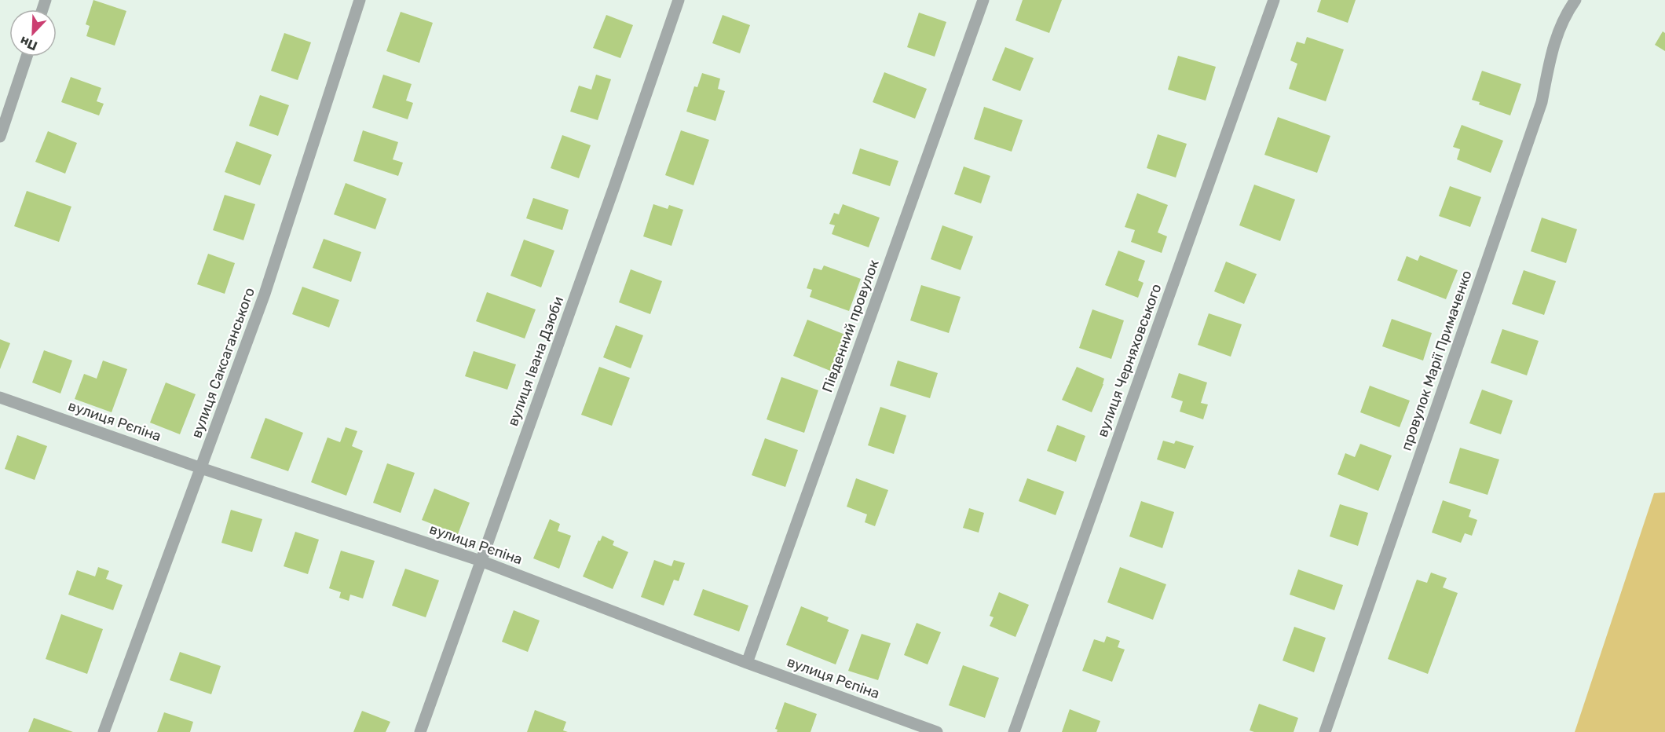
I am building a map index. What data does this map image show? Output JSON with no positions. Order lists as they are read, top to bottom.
{
  "streets": {
    "street": [
      "Південний провулок",
      "вулиця Черняховського",
      "провулок Марії Примаченко",
      "вулиця Івана Дзюби",
      "вулиця Саксаганського",
      "вулиця Рєпіна"
    ]
  },
  "crossings": [
    ["Південний провулок", "вулиця Рєпіна"],
    ["вулиця Івана Дзюби", "вулиця Рєпіна"],
    ["вулиця Саксаганського", "вулиця Рєпіна"]
  ],
  "north": "bottom left"
}
